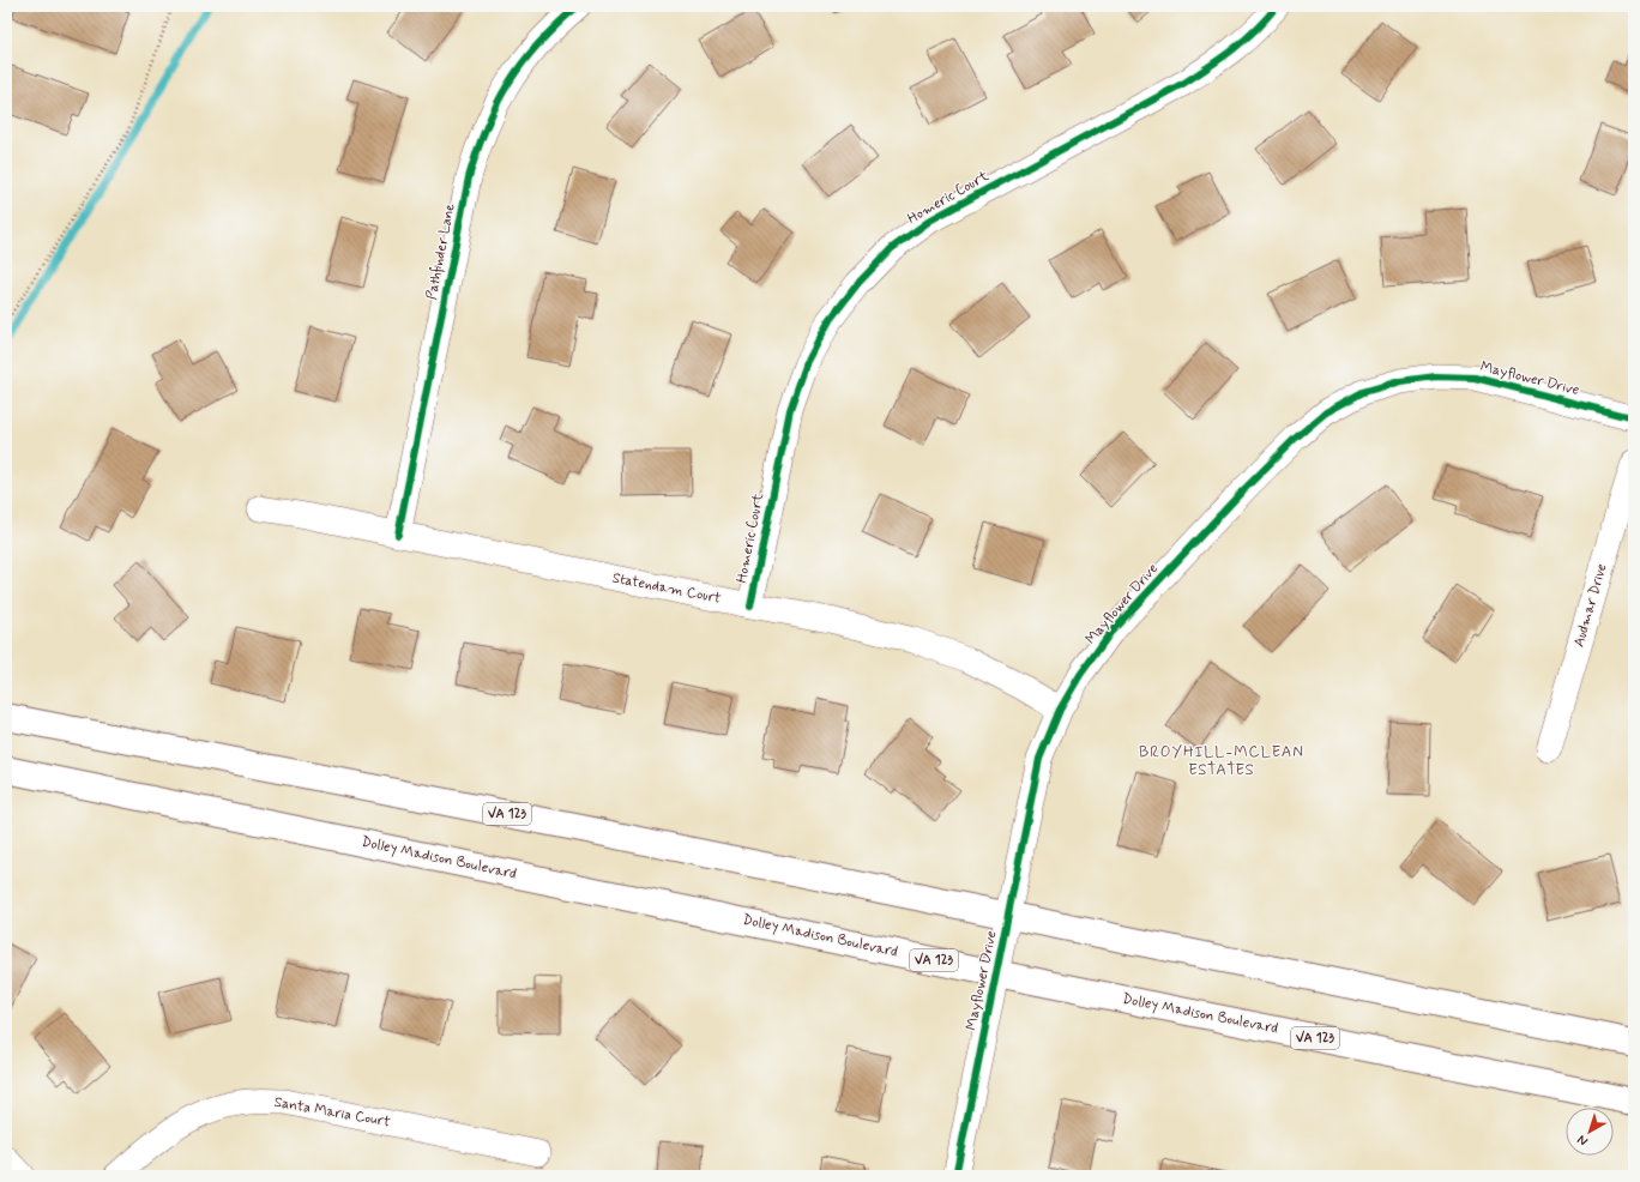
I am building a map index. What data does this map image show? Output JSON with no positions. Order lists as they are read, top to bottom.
{
  "streets": {
    "main road": ["VA 123", "Dolley Madison Boulevard"],
    "street": [
      "Homeric Court",
      "Pathfinder Lane",
      "Mayflower Drive",
      "Statendam Court",
      "Audmar Drive",
      "Santa Maria Court"
    ]
  },
  "crossings": [
    ["Homeric Court", "Statendam Court"],
    ["Pathfinder Lane", "Statendam Court"],
    ["Mayflower Drive", "Statendam Court"],
    ["Mayflower Drive", "VA 123"],
    ["Mayflower Drive", "Dolley Madison Boulevard"]
  ],
  "districts": ["BROYHILL-MCLEAN ESTATES"],
  "north": "bottom left"
}
